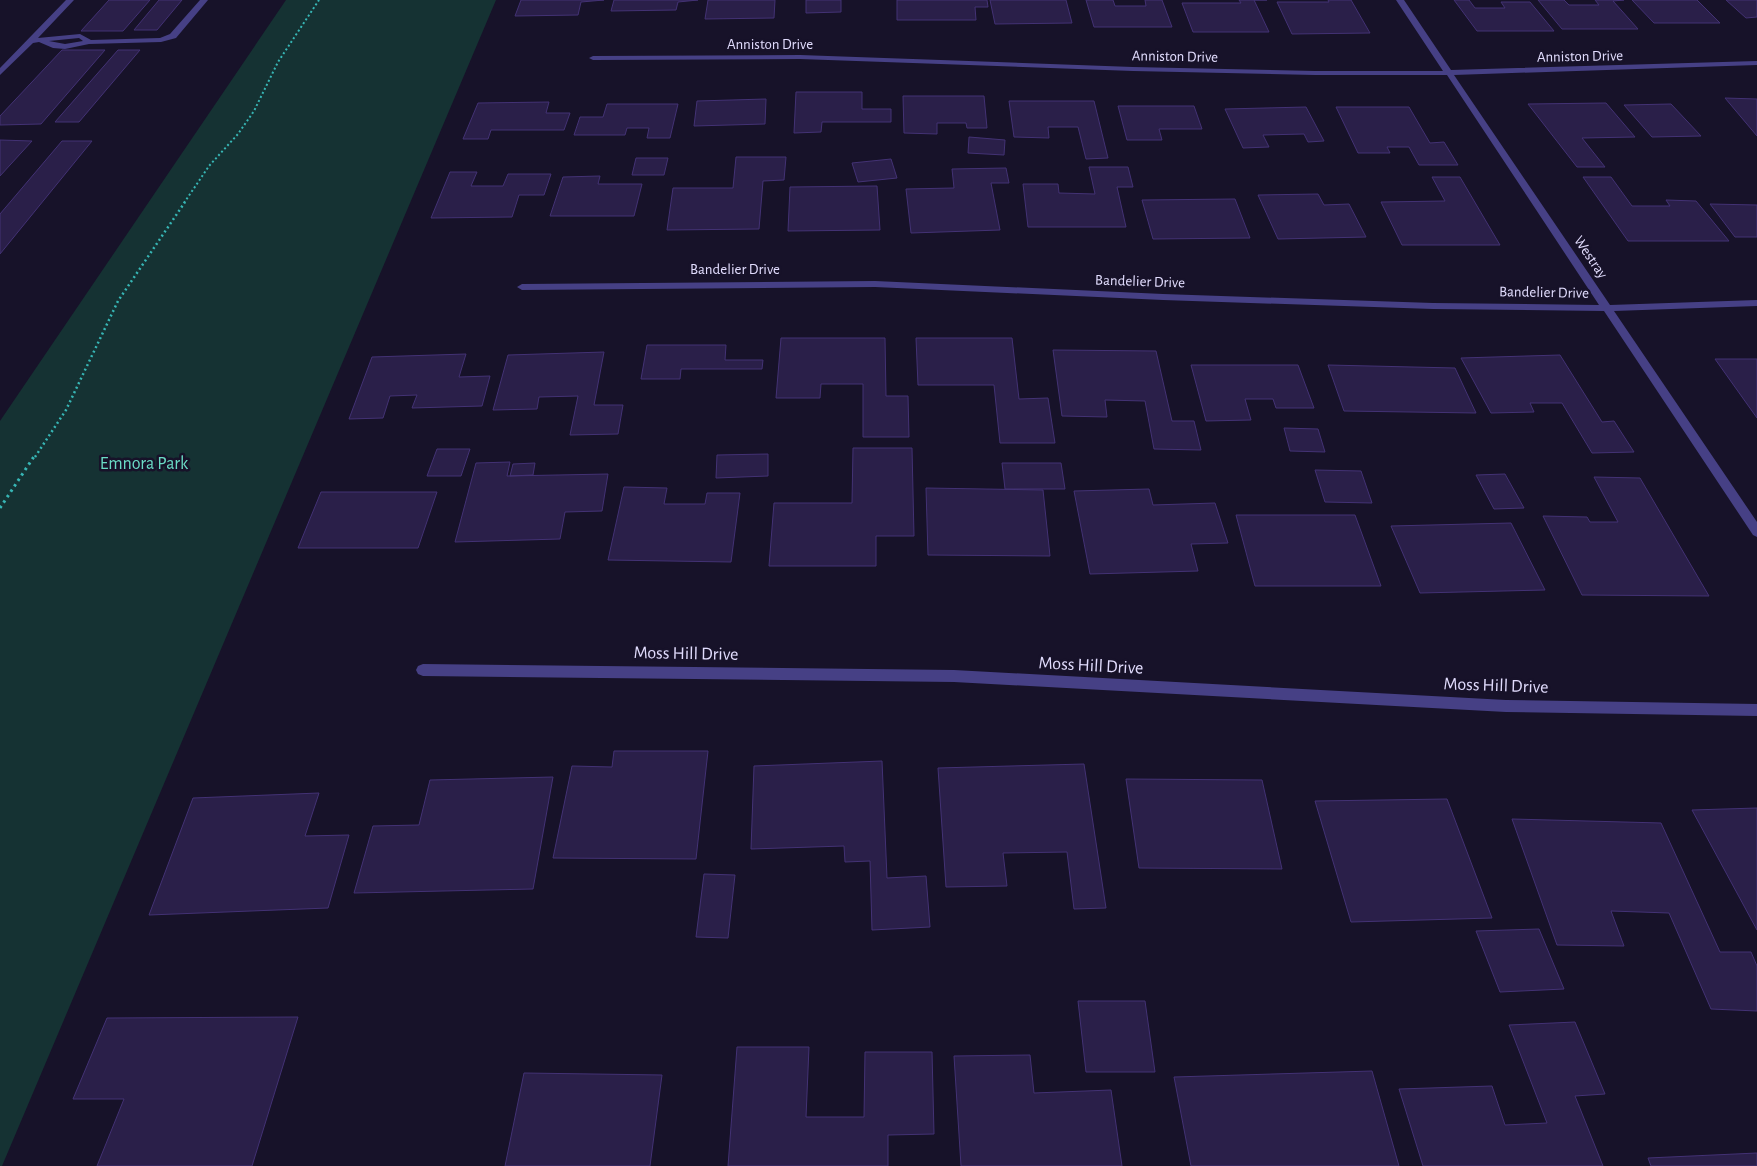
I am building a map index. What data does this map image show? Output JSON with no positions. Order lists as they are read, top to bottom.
{
  "streets": {
    "street": [
      "Anniston Drive",
      "Westray",
      "Bandelier Drive",
      "Moss Hill Drive"
    ]
  },
  "crossings": [
    ["Anniston Drive", "Westray"],
    ["Westray", "Bandelier Drive"]
  ],
  "parks": ["Emnora Park"]
}
